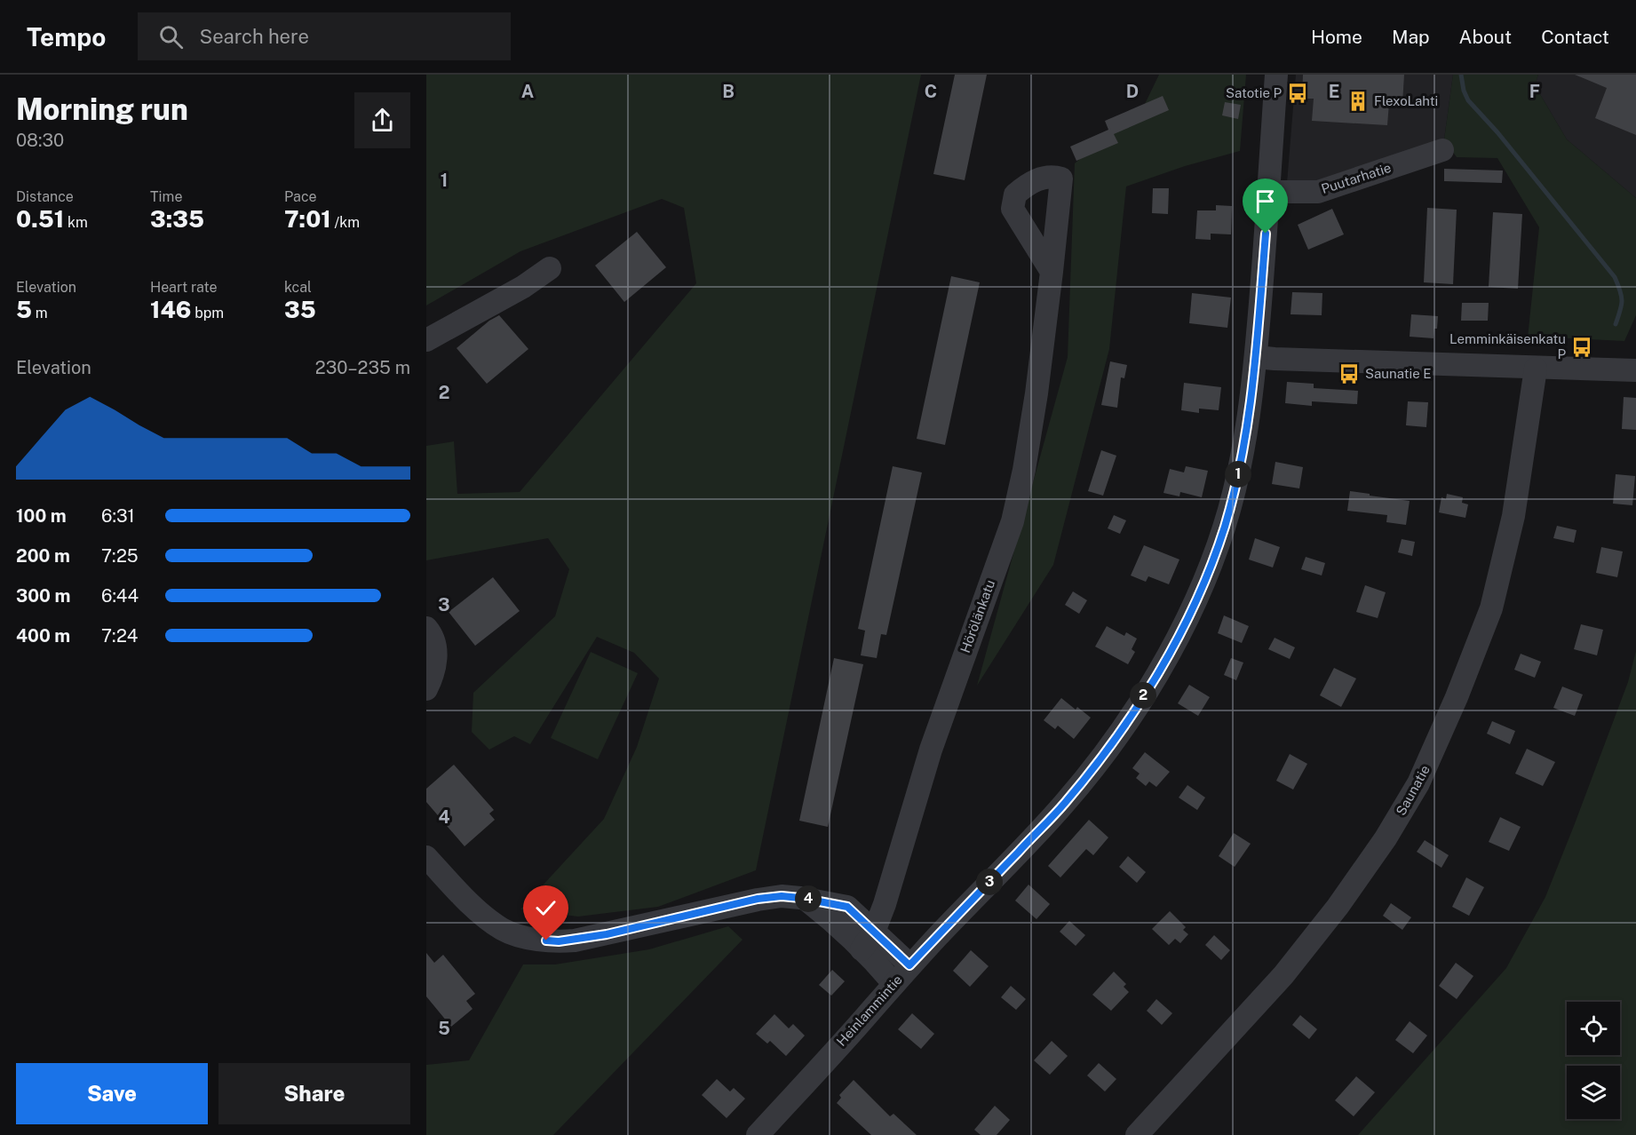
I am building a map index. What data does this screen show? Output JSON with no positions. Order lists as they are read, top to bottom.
{
  "streets": {
    "street": [
      "Puutarhatie",
      "Hörölänkatu",
      "Saunatie",
      "Heinlammintie"
    ]
  },
  "crossings": [
    ["Puutarhatie", "Heinlammintie"]
  ],
  "places": {
    "bus stop": ["Satotie P", "Lemminkäisenkatu P", "Saunatie E"],
    "building": ["FlexoLahti"]
  },
  "page": {
    "header": "Tempo",
    "search": "Search here",
    "nav": [
      "Home",
      "Map",
      "About",
      "Contact"
    ],
    "heading": ["Morning run", "08:30"],
    "stats": [
      ["Distance", "0.51 km"],
      ["Time", "3:35"],
      ["Pace", "7:01 /km"],
      ["Elevation", "5 m"],
      ["Heart rate", "146 bpm"],
      ["kcal", "35"]
    ],
    "chart": ["Elevation", "230–235 m"],
    "pins": [
      "1",
      "2",
      "3",
      "4"
    ],
    "list": [
      {
        "name": "100 m",
        "note": "6:31"
      },
      {
        "name": "200 m",
        "note": "7:25"
      },
      {
        "name": "300 m",
        "note": "6:44"
      },
      {
        "name": "400 m",
        "note": "7:24"
      }
    ],
    "buttons": ["Save", "Share"]
  },
  "grid": {
    "columns": [
      "A",
      "B",
      "C",
      "D",
      "E",
      "F"
    ],
    "rows": [
      "1",
      "2",
      "3",
      "4",
      "5"
    ]
  }
}
